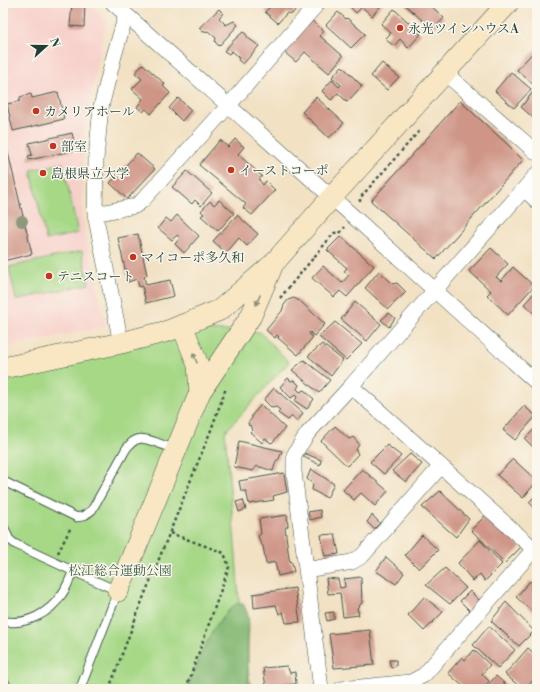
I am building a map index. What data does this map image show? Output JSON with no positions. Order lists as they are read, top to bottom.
{
  "parks": ["松江総合運動公園"],
  "places": [
    "永光ツインハウスA",
    "カメリアホール",
    "部室",
    "イーストコーポ",
    "島根県立大学",
    "マイコーポ多久和",
    "テニスコート"
  ],
  "north": "right"
}
